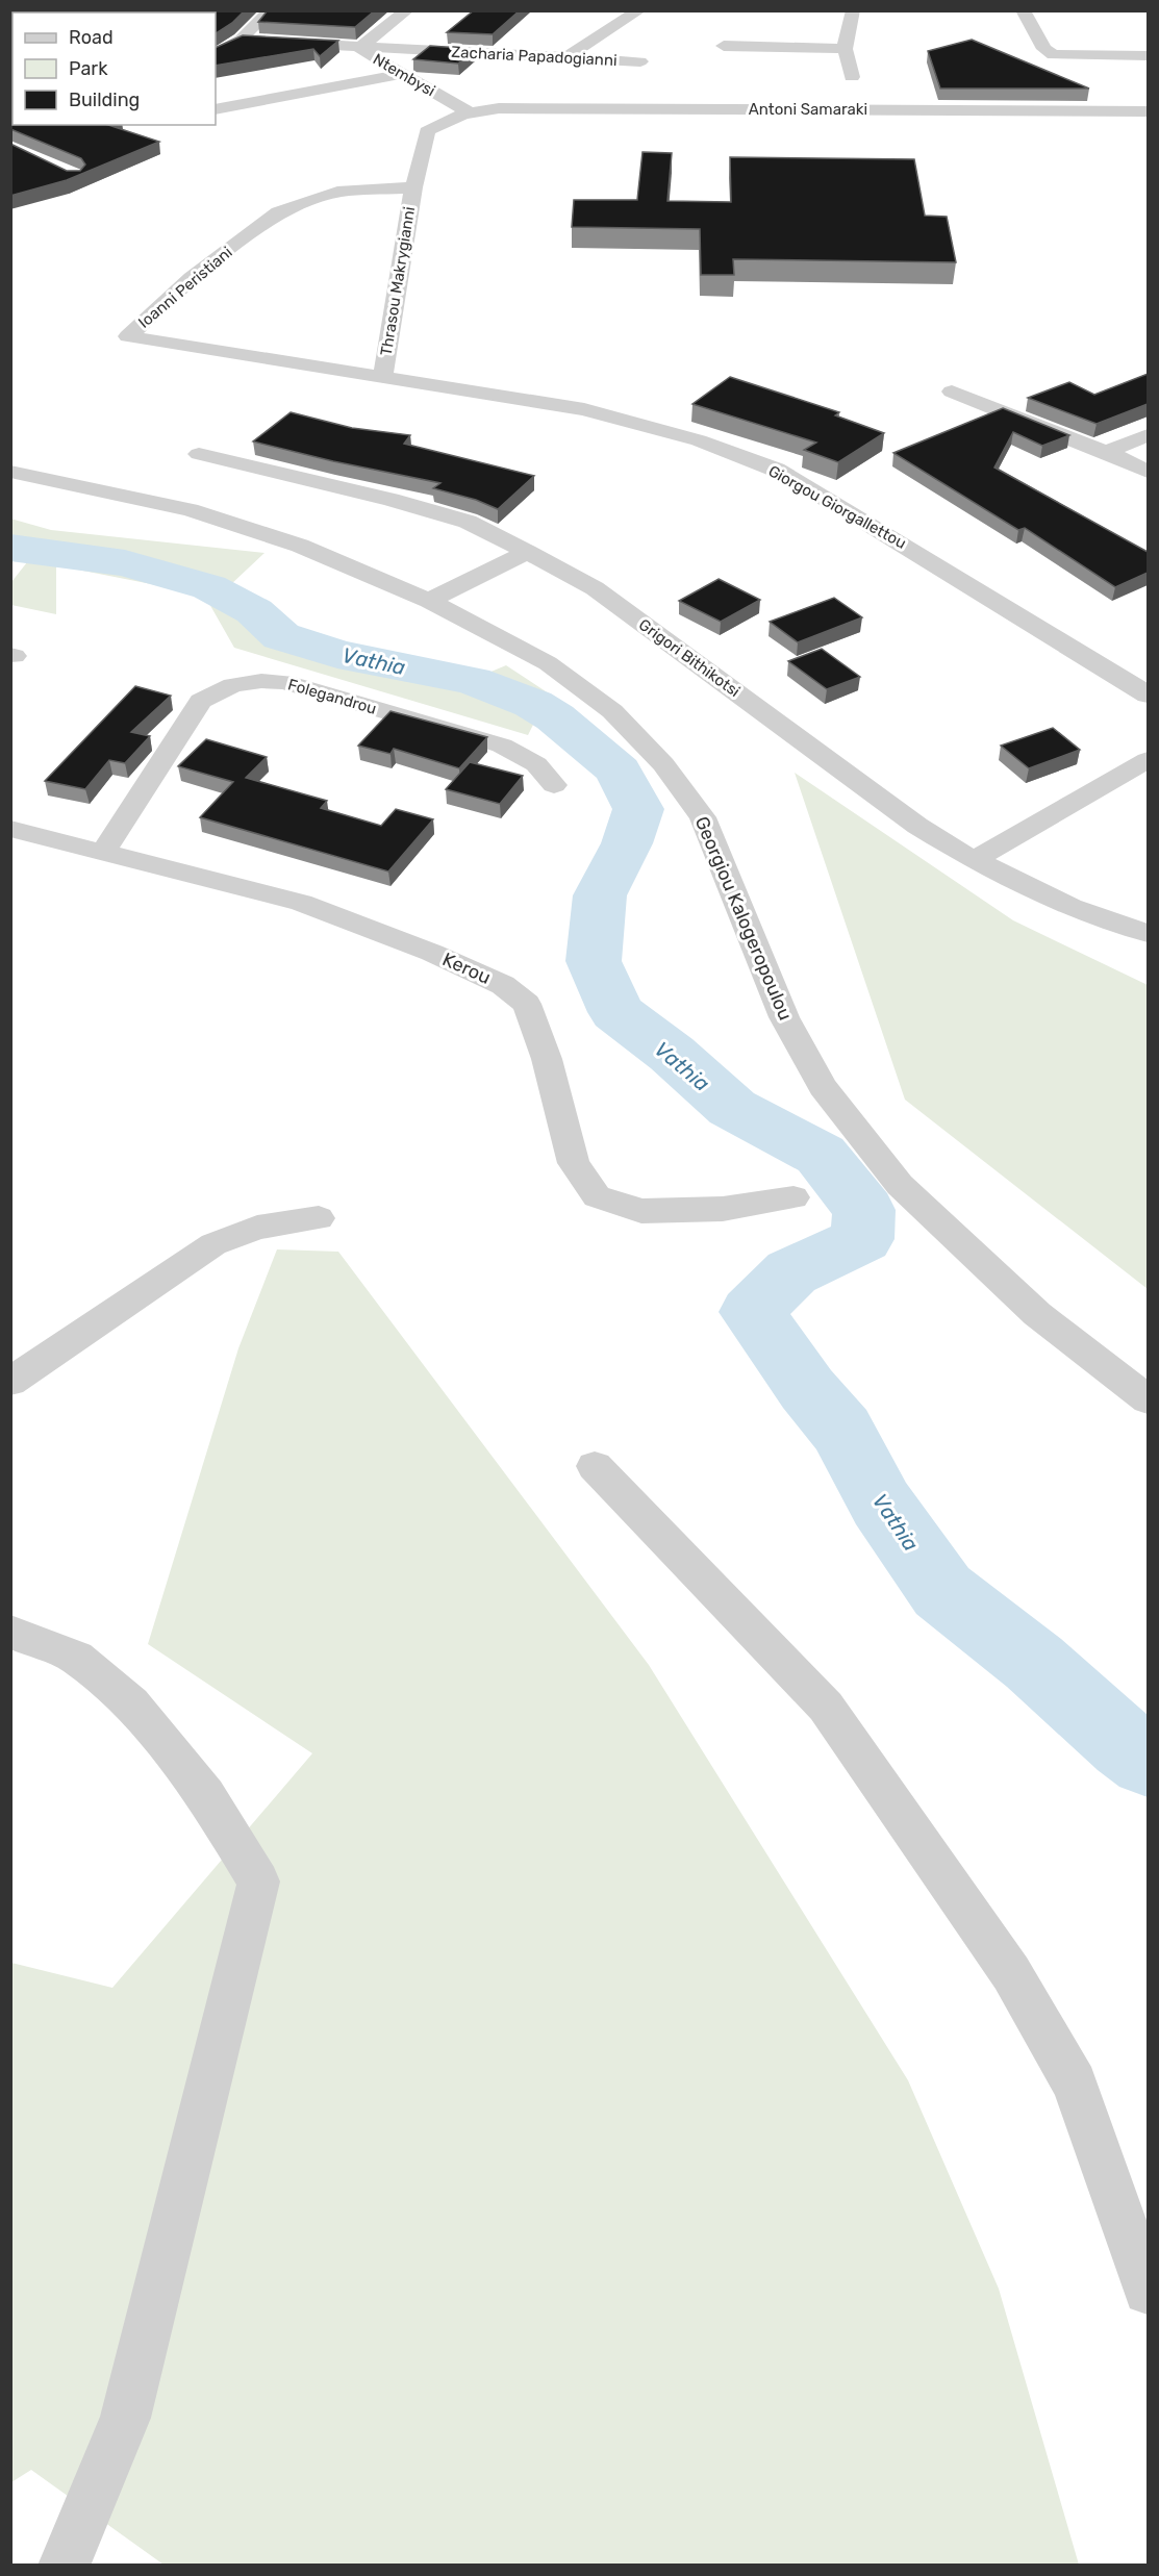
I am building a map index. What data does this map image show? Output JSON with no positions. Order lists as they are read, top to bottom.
{
  "streets": {
    "street": [
      "Zacharia Papadogianni",
      "Ntembysi",
      "Antoni Samaraki",
      "Thrasou Makrygianni",
      "Ioanni Peristiani",
      "Giorgou Giorgallettou",
      "Grigori Bithikotsi",
      "Folegandrou",
      "Georgiou Kalogeropoulou",
      "Kerou"
    ]
  },
  "crossings": [
    ["Zacharia Papadogianni", "Ntembysi"],
    ["Ntembysi", "Antoni Samaraki"],
    ["Antoni Samaraki", "Thrasou Makrygianni"],
    ["Antoni Samaraki", "Ioanni Peristiani"],
    ["Thrasou Makrygianni", "Ioanni Peristiani"],
    ["Thrasou Makrygianni", "Giorgou Giorgallettou"],
    ["Ioanni Peristiani", "Giorgou Giorgallettou"],
    ["Folegandrou", "Kerou"]
  ],
  "water": ["Vathia"],
  "legend": ["Road", "Park", "Building"]
}
